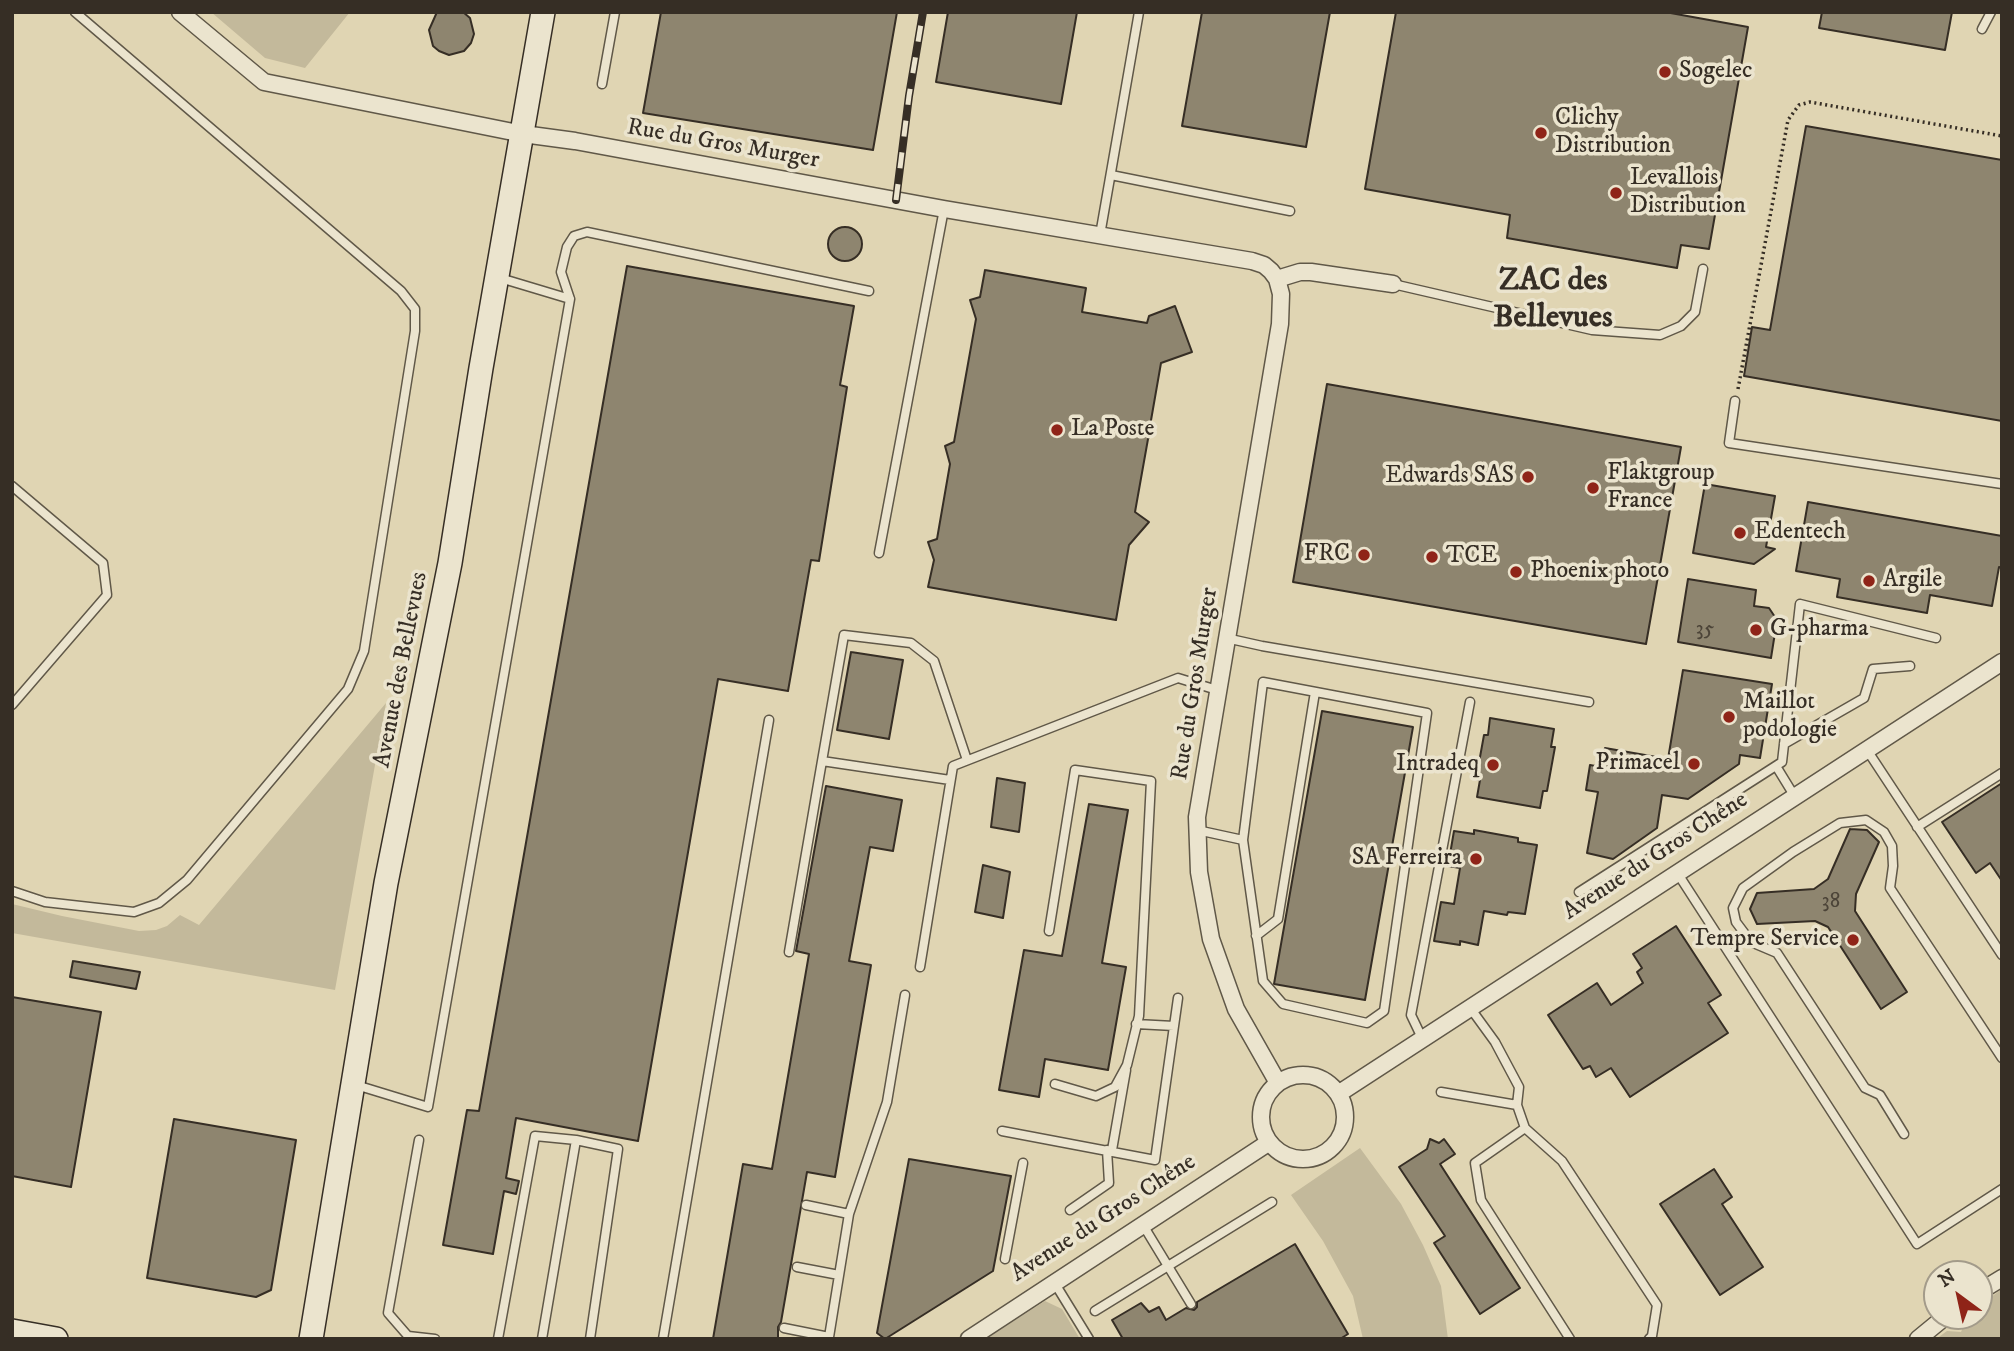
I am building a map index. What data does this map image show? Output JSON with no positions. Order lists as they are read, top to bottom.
{
  "streets": {
    "street": ["Rue du Gros Murger", "Avenue des Bellevues", "Avenue du Gros Chêne"]
  },
  "crossings": [
    ["Rue du Gros Murger", "Avenue des Bellevues"],
    ["Rue du Gros Murger", "Avenue du Gros Chêne"]
  ],
  "districts": ["ZAC des Bellevues"],
  "places": [
    "Sogelec",
    "Clichy Distribution",
    "Levallois Distribution",
    "La Poste",
    "Edwards SAS",
    "Flaktgroup France",
    "Edentech",
    "FRC",
    "TCE",
    "Phoenix photo",
    "Argile",
    "G-pharma",
    "Maillot podologie",
    "Primacel",
    "Intradeq",
    "SA Ferreira",
    "Tempre Service"
  ],
  "house_numbers": ["35", "38"],
  "north": "top left"
}
